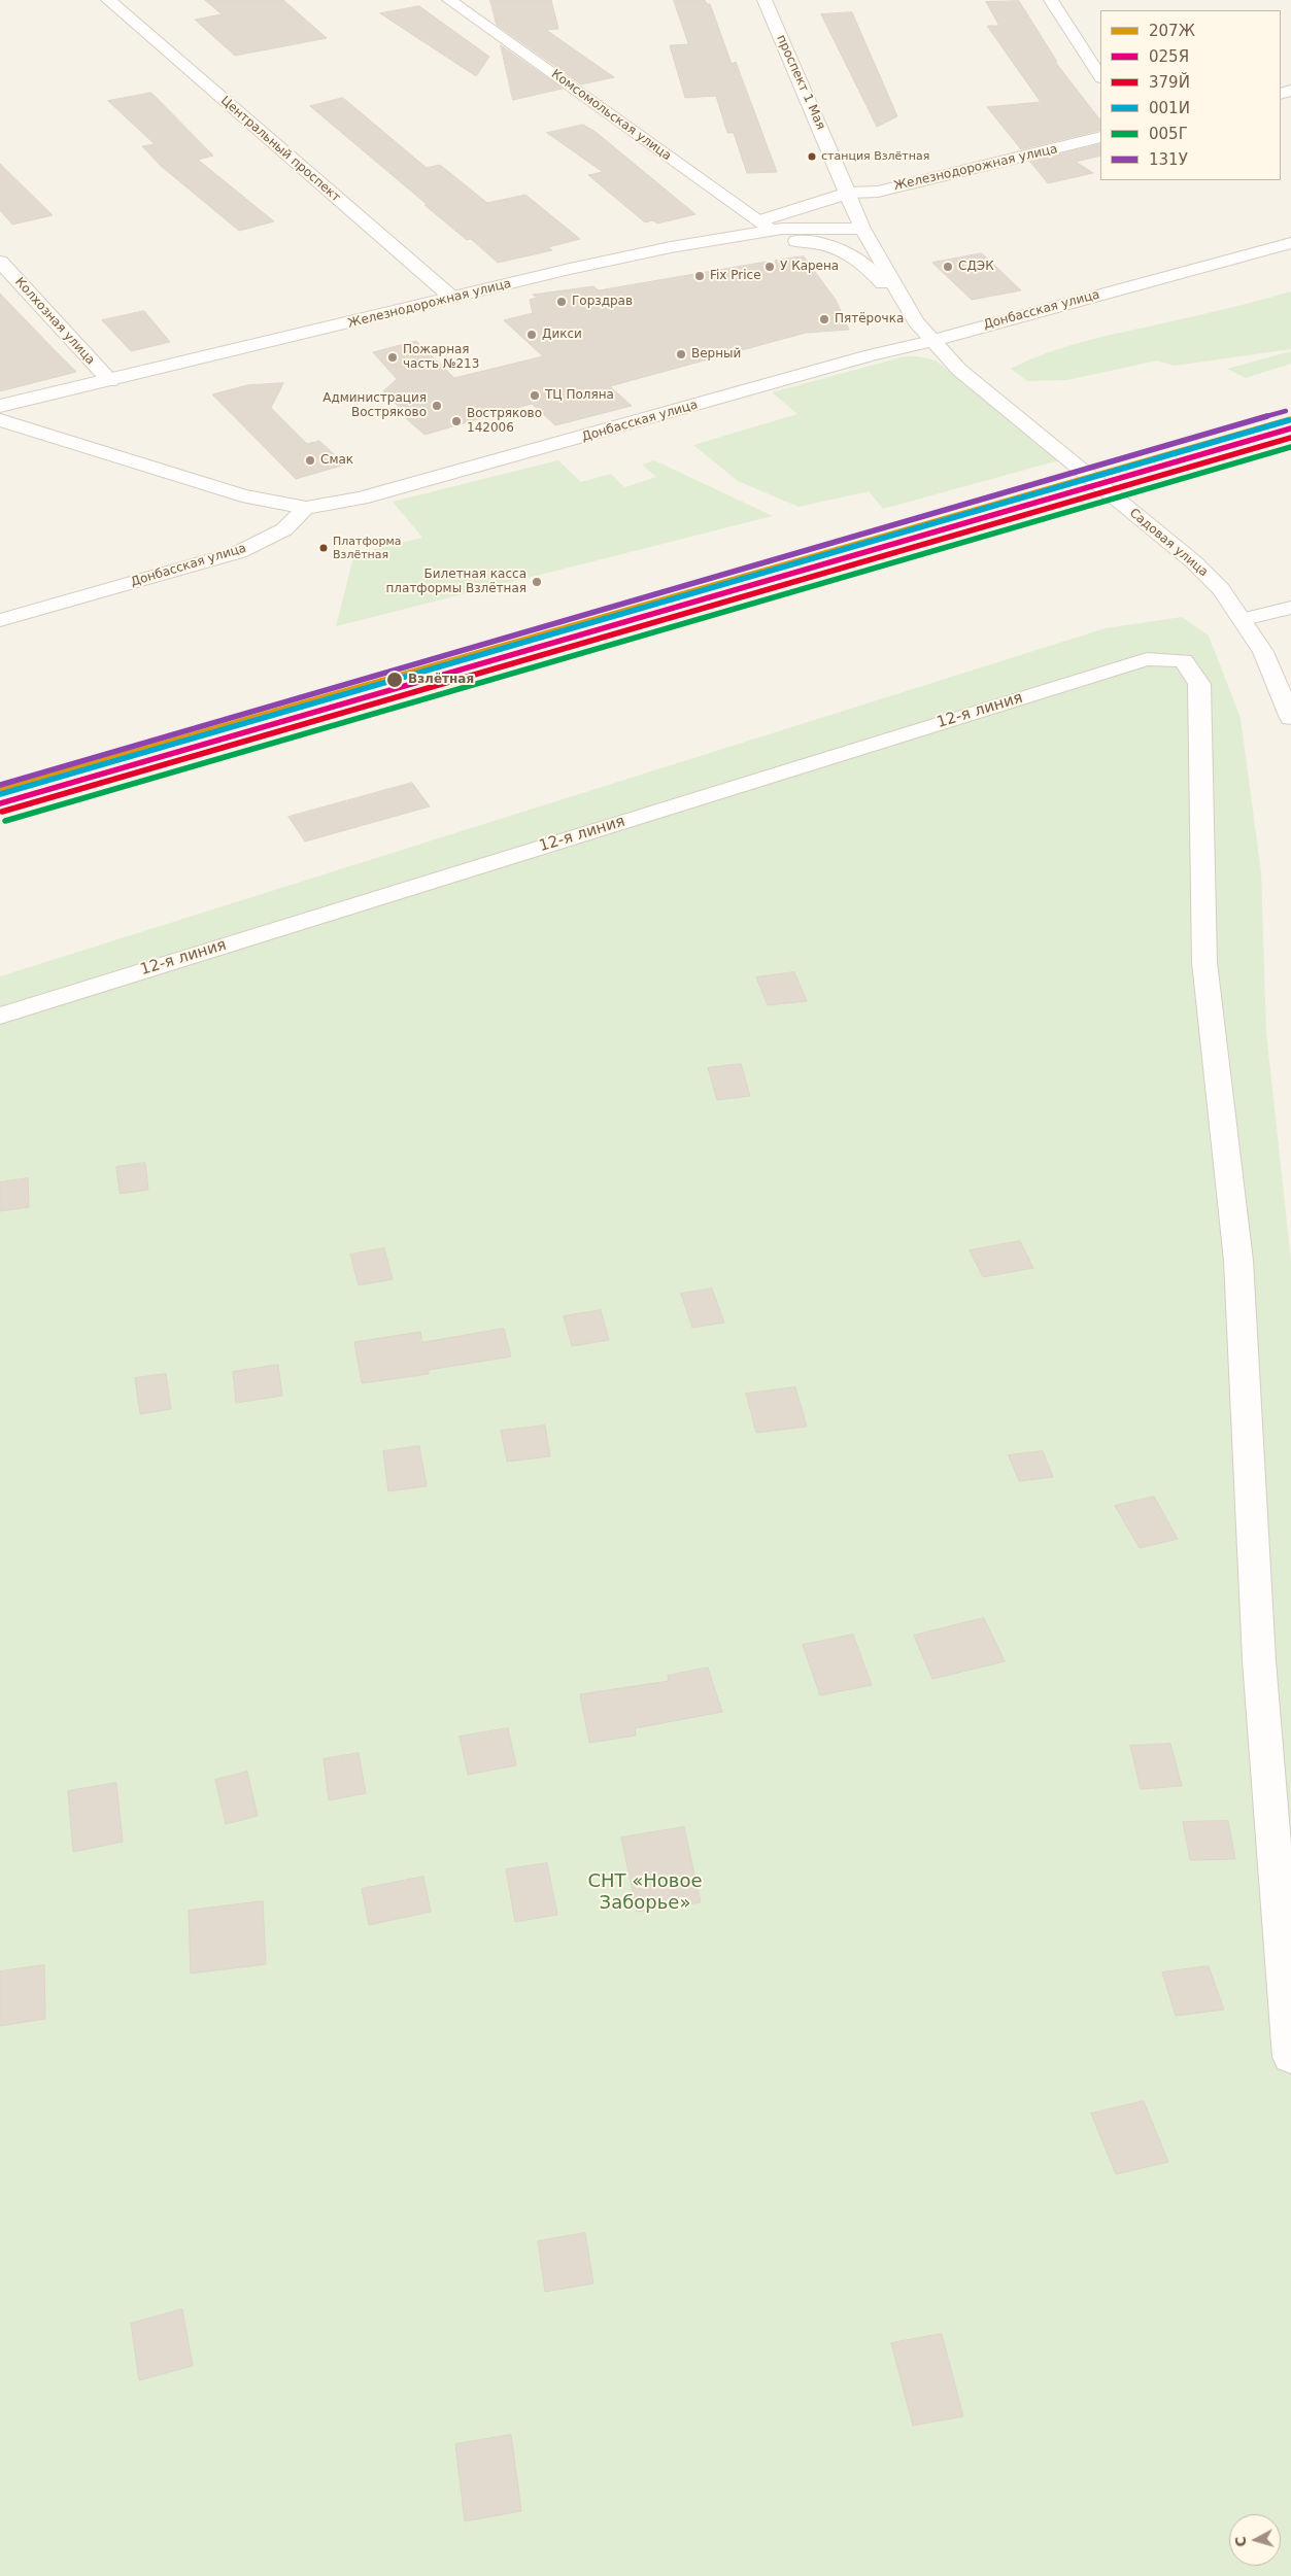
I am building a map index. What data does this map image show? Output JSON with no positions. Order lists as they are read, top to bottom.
{
  "streets": {
    "street": [
      "проспект 1 Мая",
      "Комсомольская улица",
      "Центральный проспект",
      "Железнодорожная улица",
      "Донбасская улица",
      "Колхозная улица",
      "Садовая улица",
      "12-я линия"
    ]
  },
  "crossings": [
    ["проспект 1 Мая", "Железнодорожная улица"],
    ["проспект 1 Мая", "Садовая улица"],
    ["Комсомольская улица", "Железнодорожная улица"],
    ["Центральный проспект", "Железнодорожная улица"],
    ["Железнодорожная улица", "Колхозная улица"],
    ["Донбасская улица", "Садовая улица"]
  ],
  "parks": ["СНТ «Новое Заборье»"],
  "places": [
    "станция Взлётная",
    "У Карена",
    "СДЭК",
    "Fix Price",
    "Горздрав",
    "Пятёрочка",
    "Дикси",
    "Верный",
    "Пожарная часть №213",
    "ТЦ Поляна",
    "Администрация Востряково",
    "Востряково 142006",
    "Смак",
    "Платформа Взлётная",
    "Билетная касса платформы Взлётная",
    "Взлётная"
  ],
  "lines": [
    "transit line 131У",
    "transit line 207Ж",
    "transit line 001И",
    "transit line 025Я",
    "transit line 379Й",
    "transit line 005Г"
  ],
  "legend": [
    "207Ж",
    "025Я",
    "379Й",
    "001И",
    "005Г",
    "131У"
  ],
  "north": "left"
}
